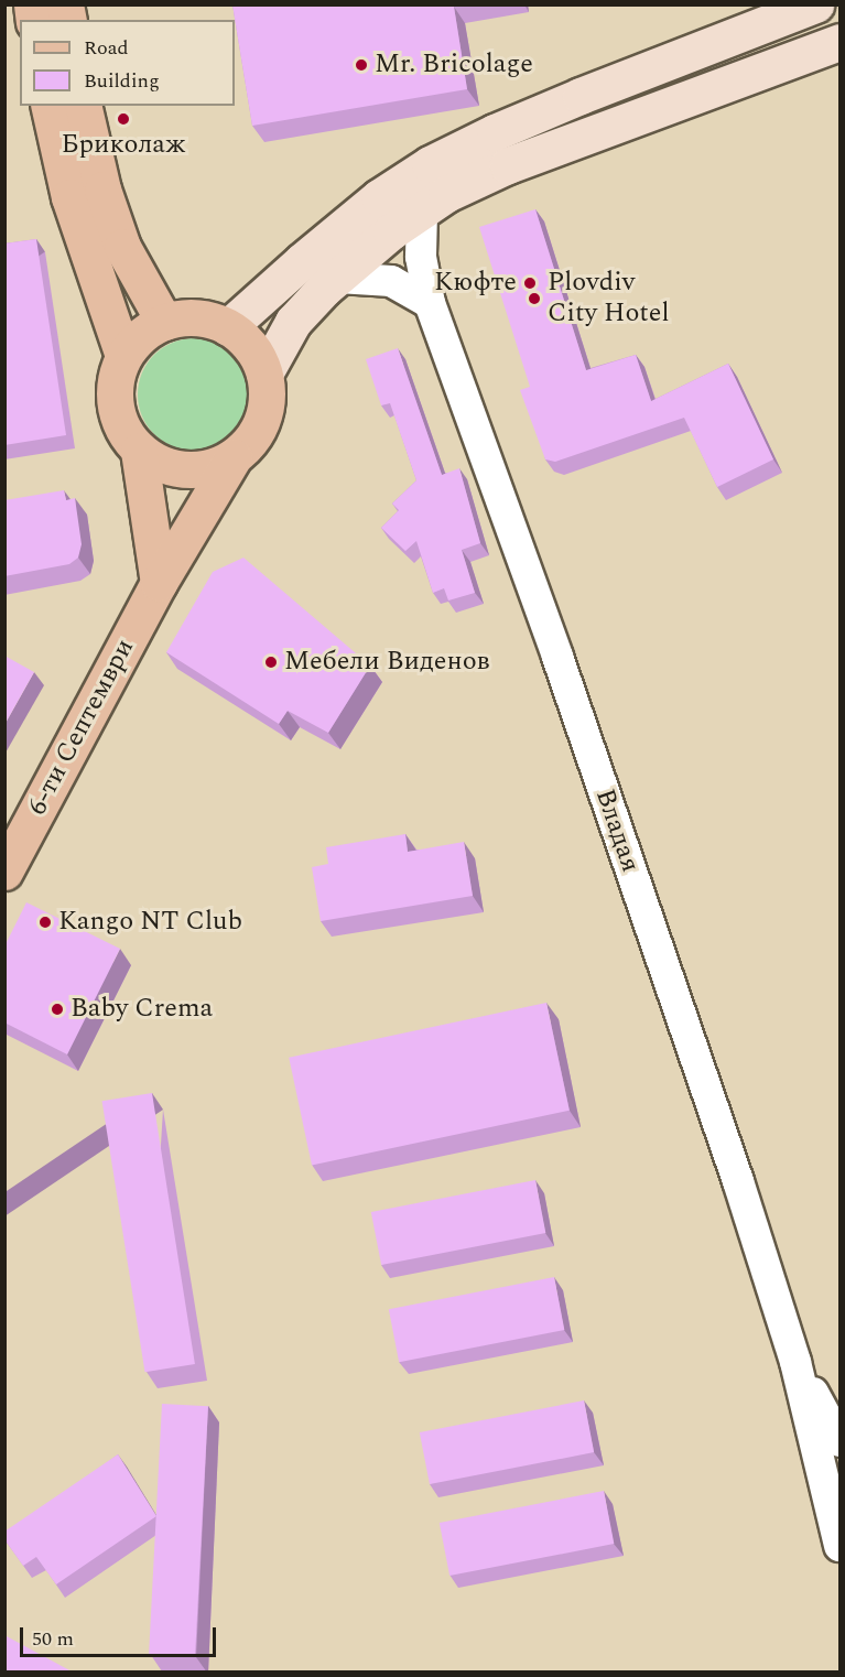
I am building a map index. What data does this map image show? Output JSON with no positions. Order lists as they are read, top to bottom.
{
  "streets": {
    "main road": ["6-ти Септември"],
    "street": ["Владая"]
  },
  "places": [
    "Mr. Bricolage",
    "Бриколаж",
    "Кюфте",
    "Plovdiv City Hotel",
    "Мебели Виденов",
    "Kango NT Club",
    "Baby Crema"
  ],
  "legend": ["Road", "Building"],
  "scale_bar": "50 m"
}
